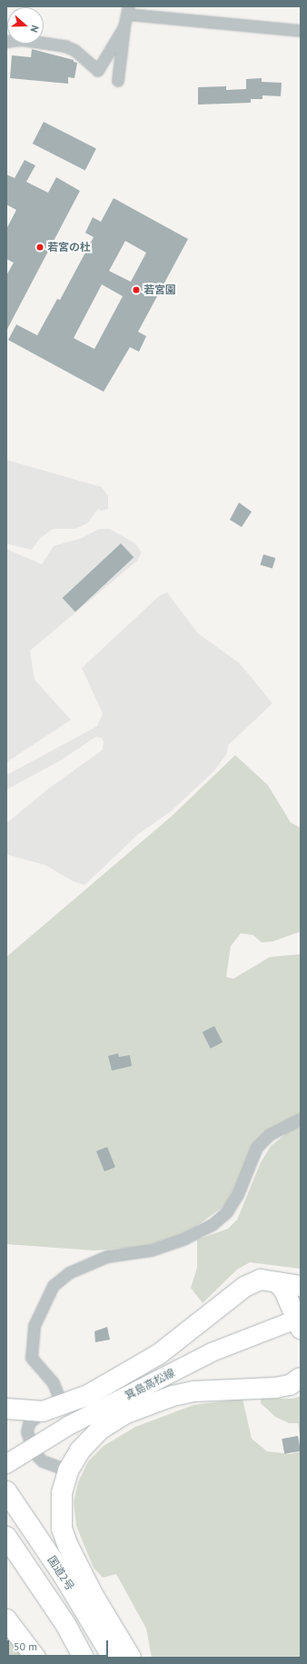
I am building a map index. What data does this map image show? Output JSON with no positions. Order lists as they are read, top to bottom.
{
  "streets": {
    "highway": ["国道2号"],
    "main road": ["箕島高松線"]
  },
  "places": ["若宮の杜", "若宮園"],
  "scale_bar": "50 m",
  "north": "right"
}
